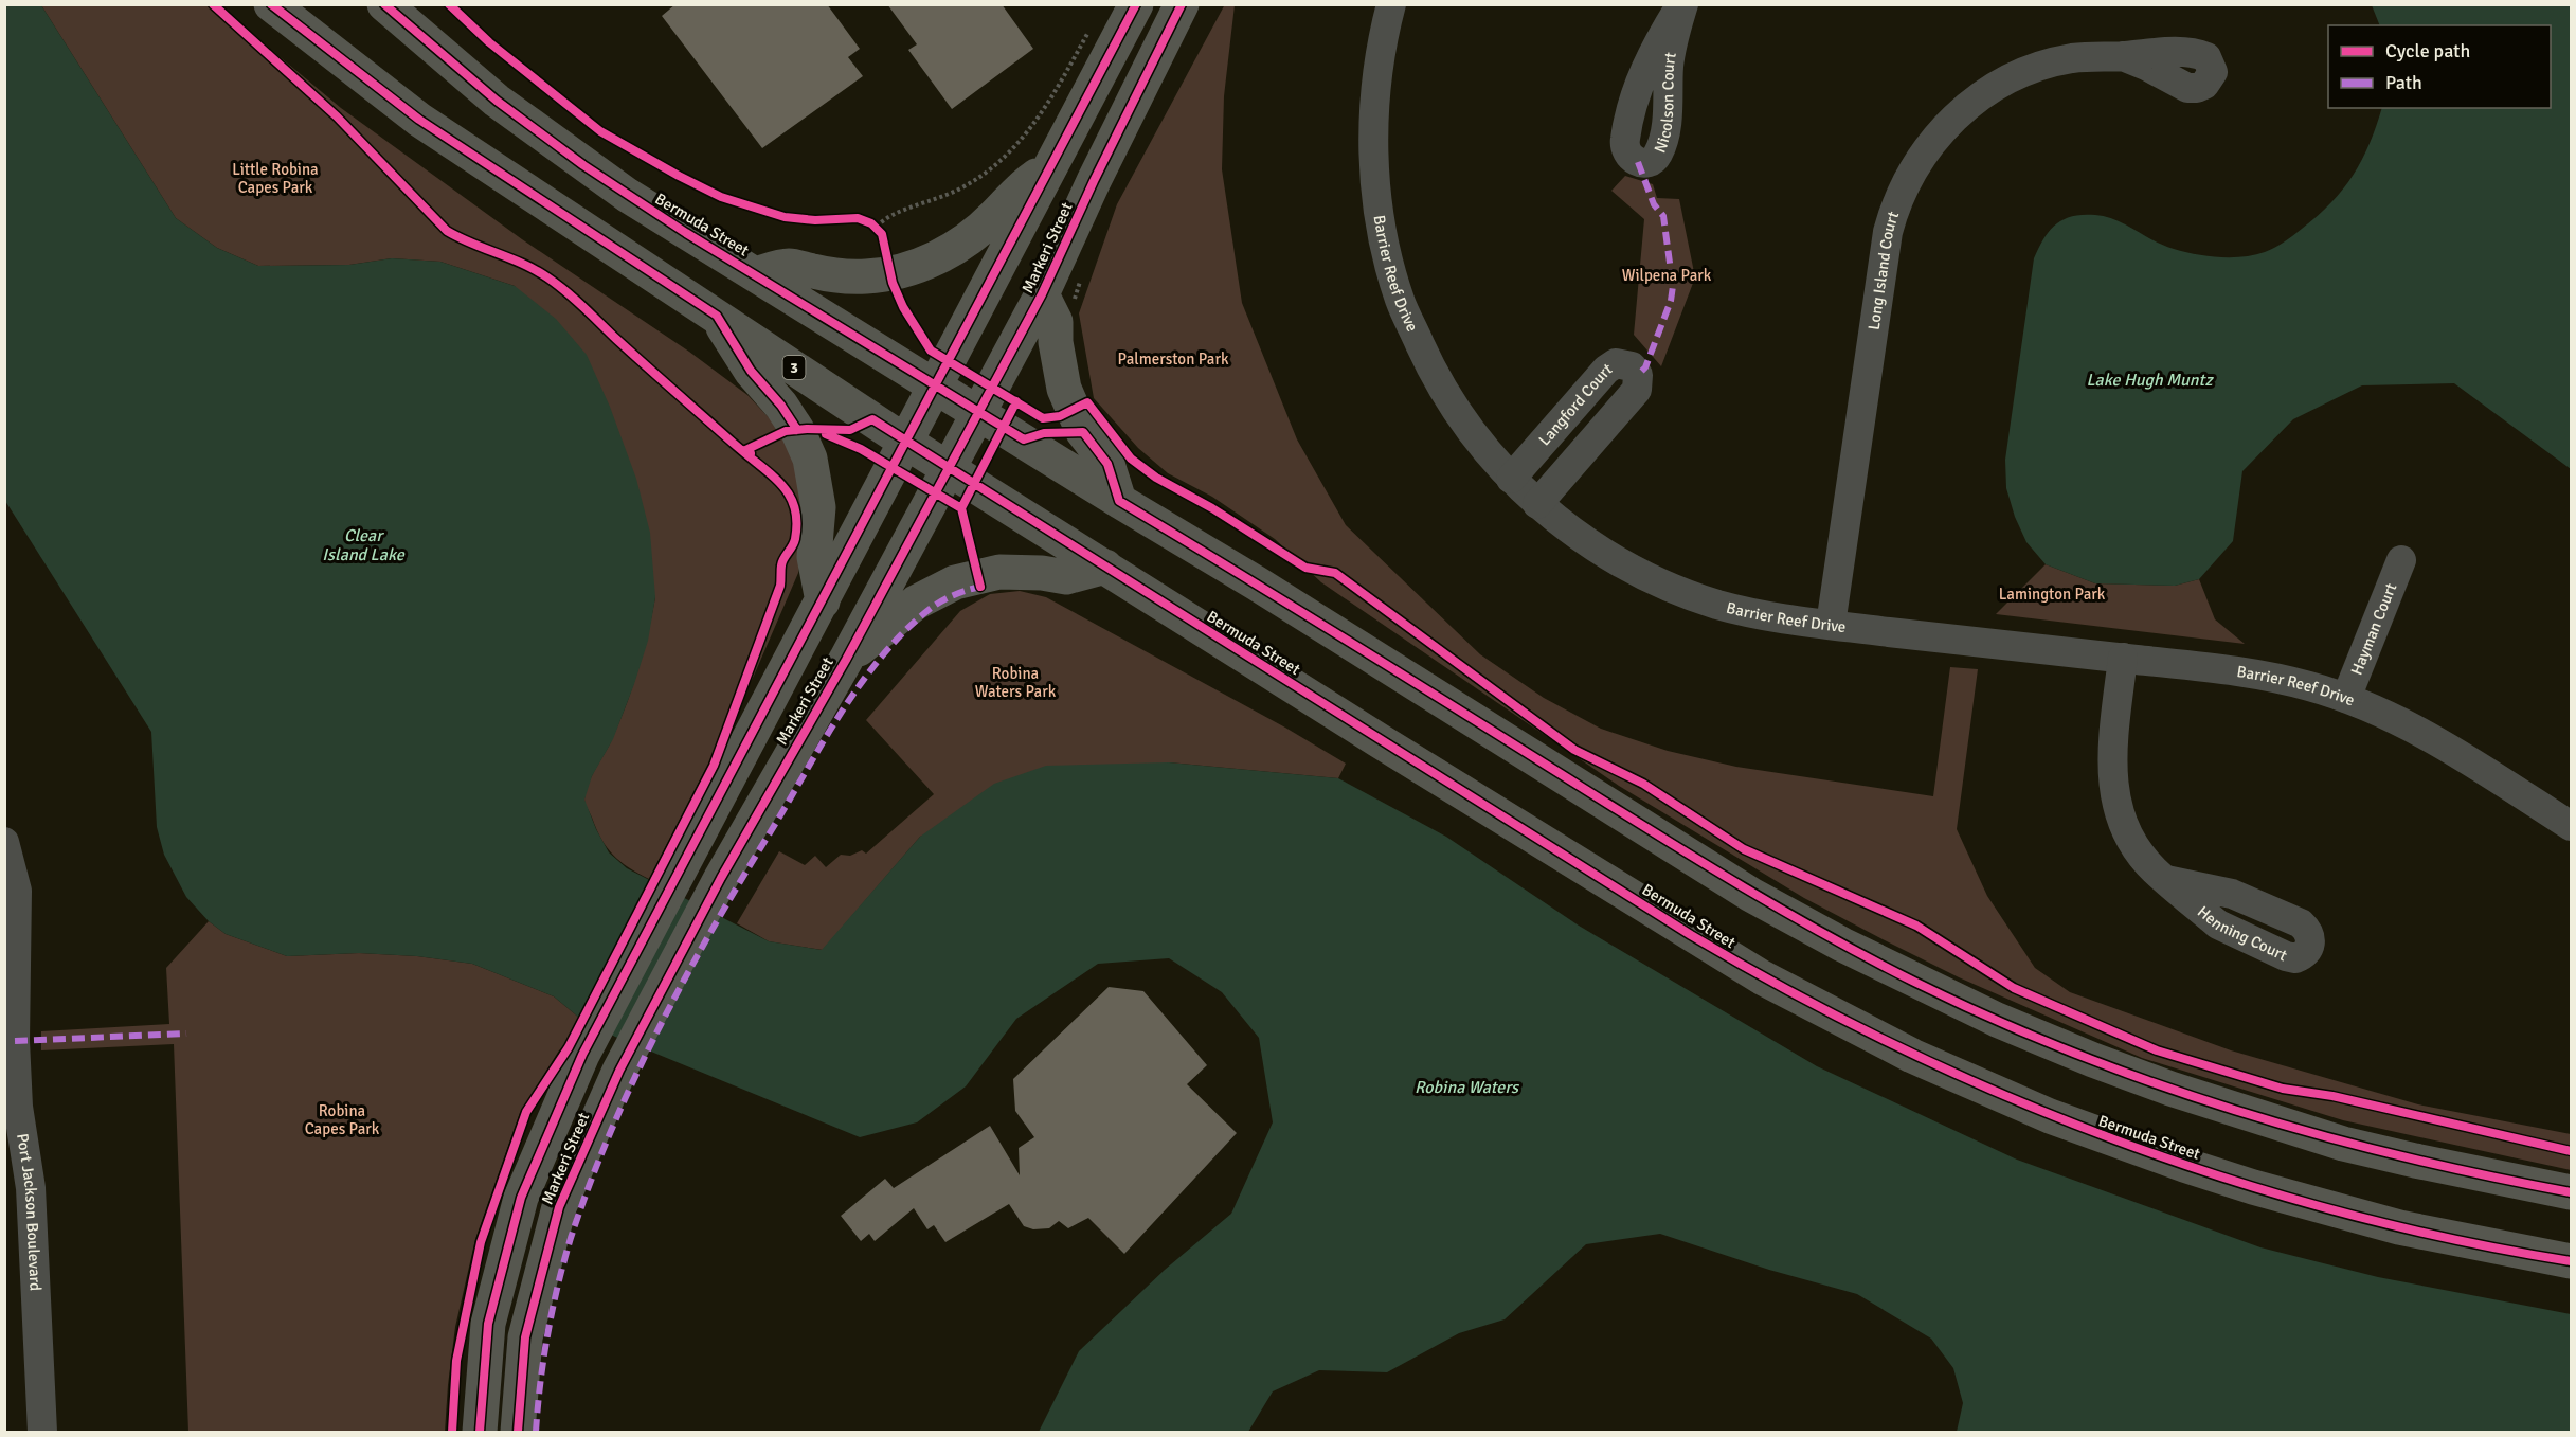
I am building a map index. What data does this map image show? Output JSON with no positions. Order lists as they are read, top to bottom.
{
  "streets": {
    "main road": ["Bermuda Street", "Markeri Street", "3"],
    "street": [
      "Long Island Court",
      "Barrier Reef Drive",
      "Langford Court",
      "Hayman Court",
      "Port Jackson Boulevard"
    ]
  },
  "crossings": [
    ["Bermuda Street", "Markeri Street"],
    ["Long Island Court", "Barrier Reef Drive"],
    ["Barrier Reef Drive", "Langford Court"],
    ["Barrier Reef Drive", "Hayman Court"]
  ],
  "water": ["Lake Hugh Muntz", "Clear Island Lake", "Robina Waters"],
  "parks": [
    "Little Robina Capes Park",
    "Wilpena Park",
    "Palmerston Park",
    "Lamington Park",
    "Robina Waters Park",
    "Robina Capes Park"
  ],
  "legend": ["Cycle path", "Path"]
}
